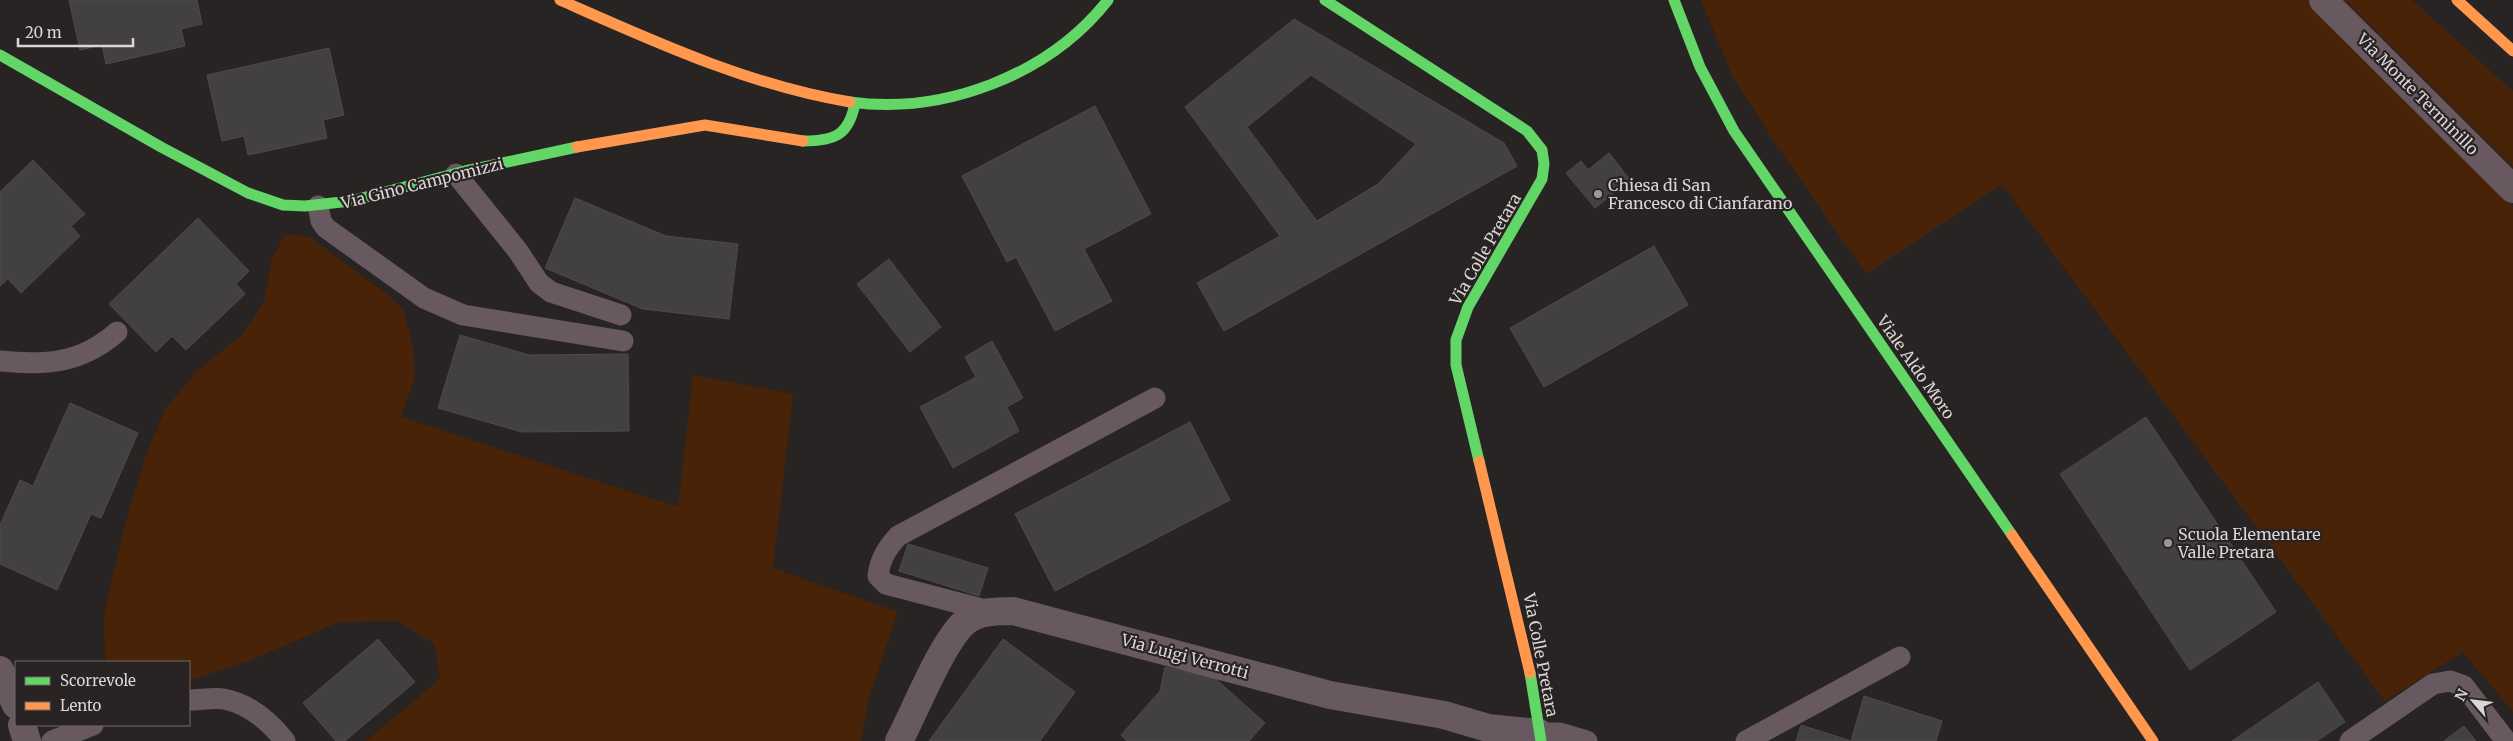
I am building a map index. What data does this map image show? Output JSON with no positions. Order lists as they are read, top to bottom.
{
  "streets": {
    "street": [
      "Via Monte Terminillo",
      "Via Gino Campomizzi",
      "Via Colle Pretara",
      "Viale Aldo Moro",
      "Via Luigi Verrotti"
    ]
  },
  "crossings": [
    ["Via Colle Pretara", "Via Luigi Verrotti"]
  ],
  "places": ["Chiesa di San Francesco di Cianfarano", "Scuola Elementare Valle Pretara"],
  "legend": ["Scorrevole", "Lento"],
  "scale_bar": "20 m",
  "north": "top left"
}
